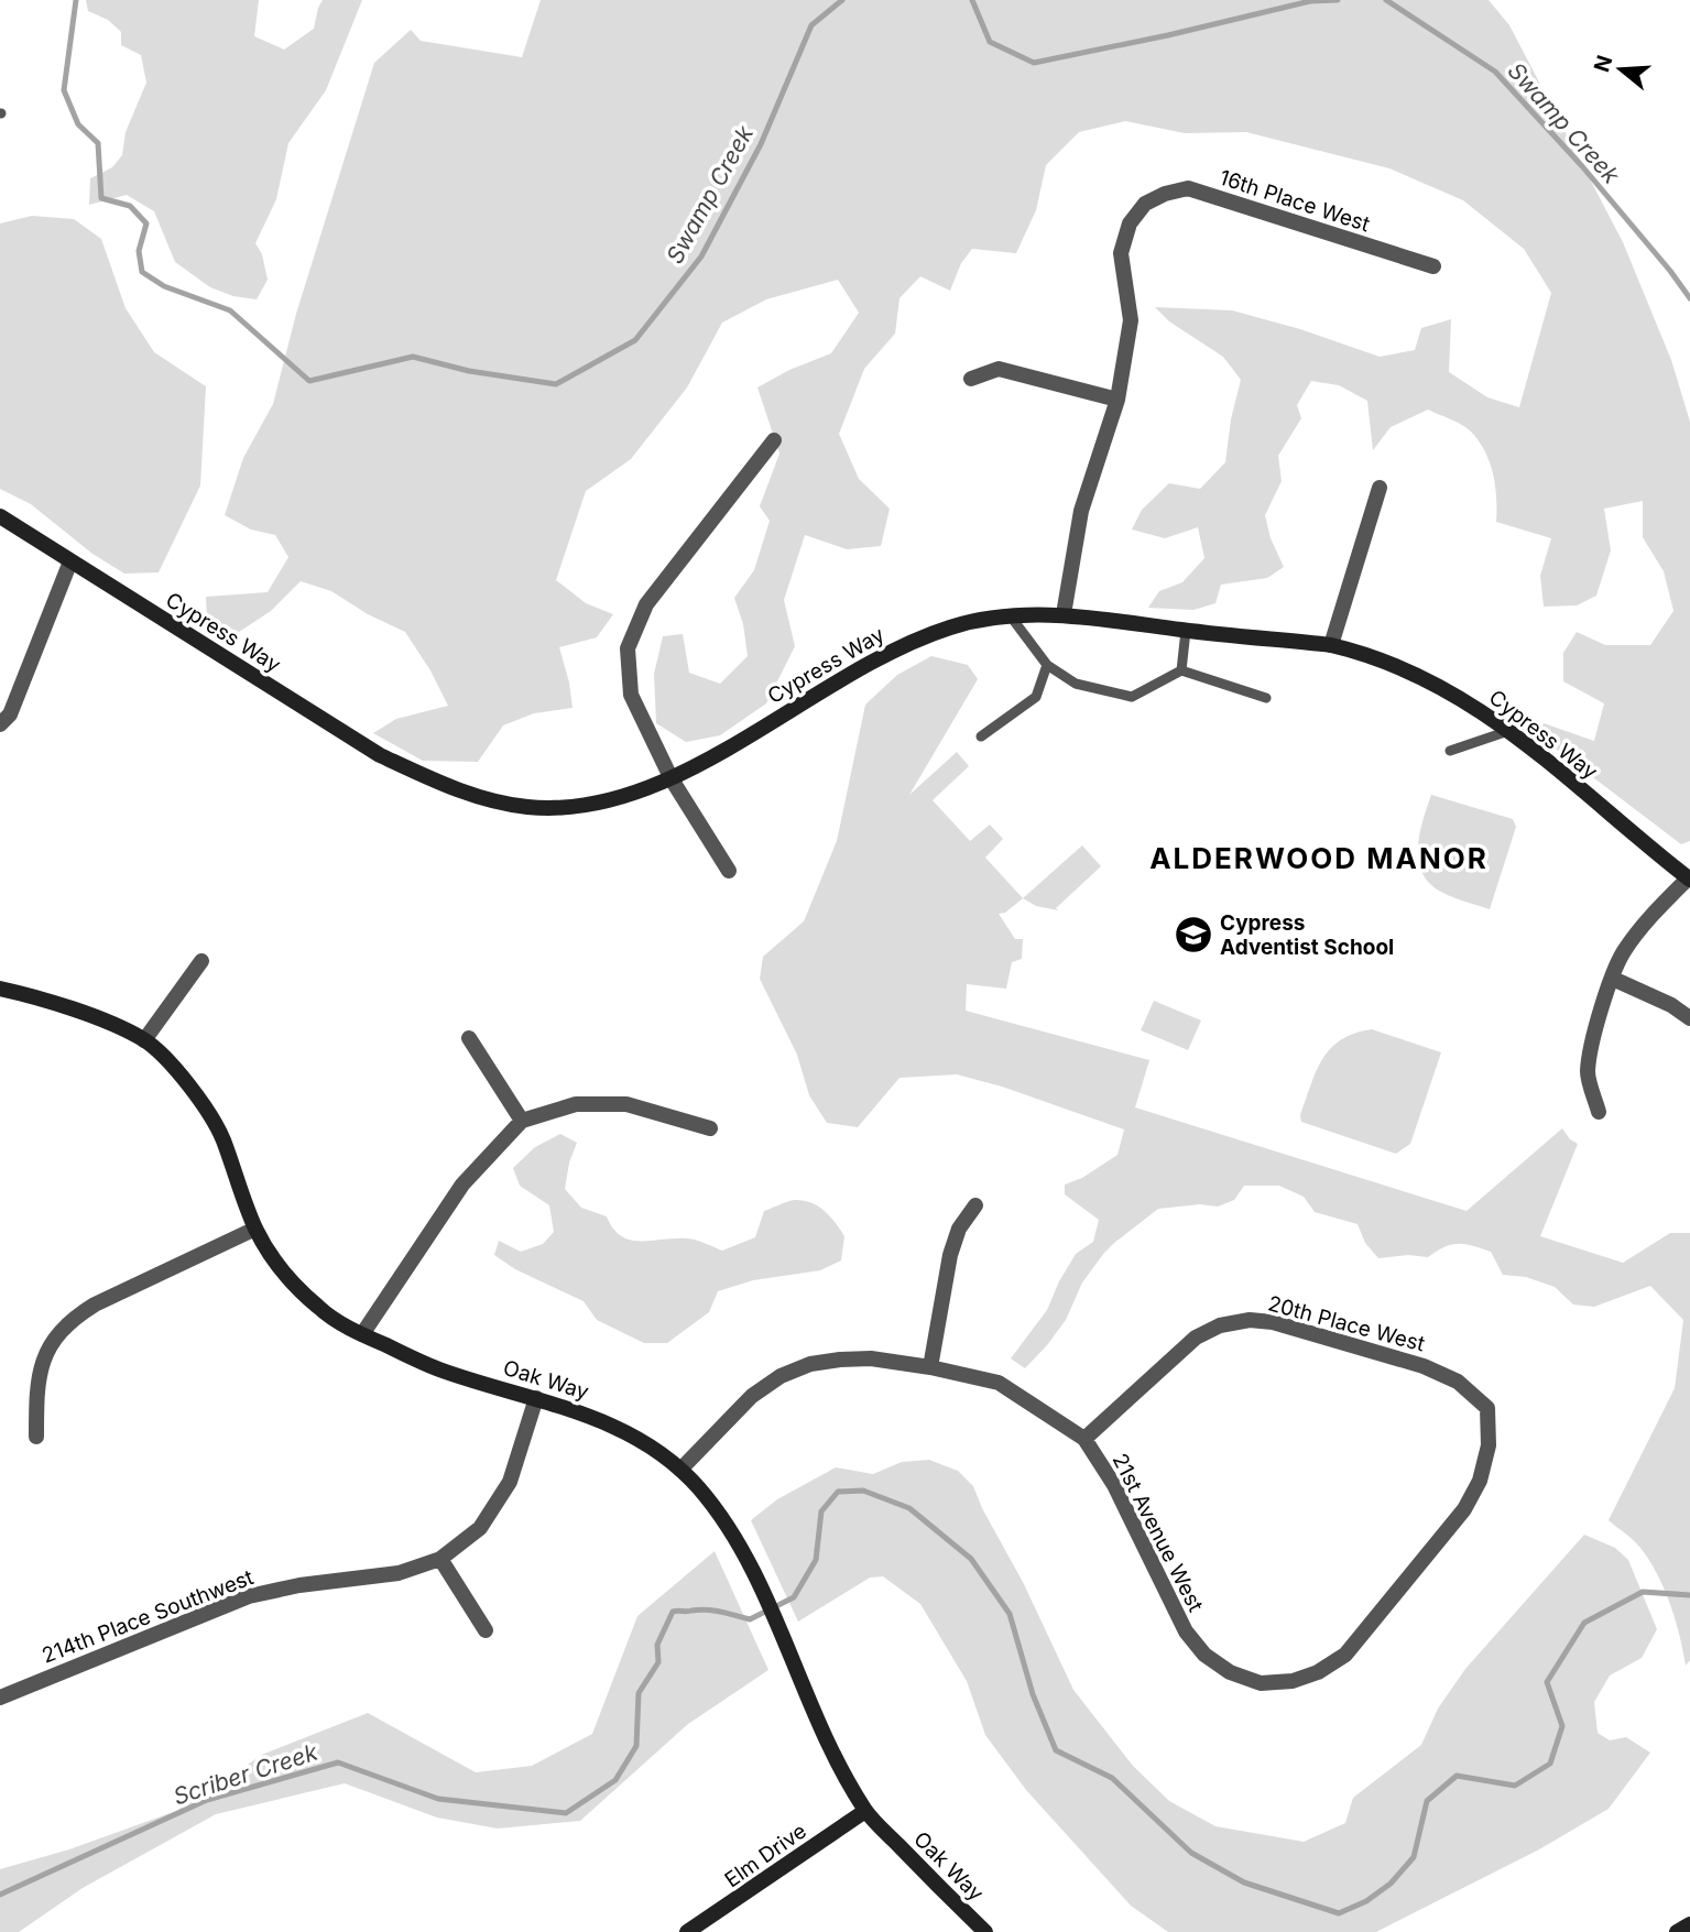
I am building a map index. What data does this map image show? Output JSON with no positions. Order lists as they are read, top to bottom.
{
  "streets": {
    "street": [
      "16th Place West",
      "Cypress Way",
      "20th Place West",
      "Oak Way",
      "21st Avenue West",
      "214th Place Southwest",
      "Elm Drive"
    ]
  },
  "crossings": [
    ["20th Place West", "21st Avenue West"],
    ["Oak Way", "21st Avenue West"],
    ["Oak Way", "214th Place Southwest"],
    ["Oak Way", "Elm Drive"]
  ],
  "districts": ["ALDERWOOD MANOR"],
  "water": ["Swamp Creek", "Scriber Creek"],
  "places": {
    "school or university": ["Cypress Adventist School"]
  },
  "north": "left"
}
